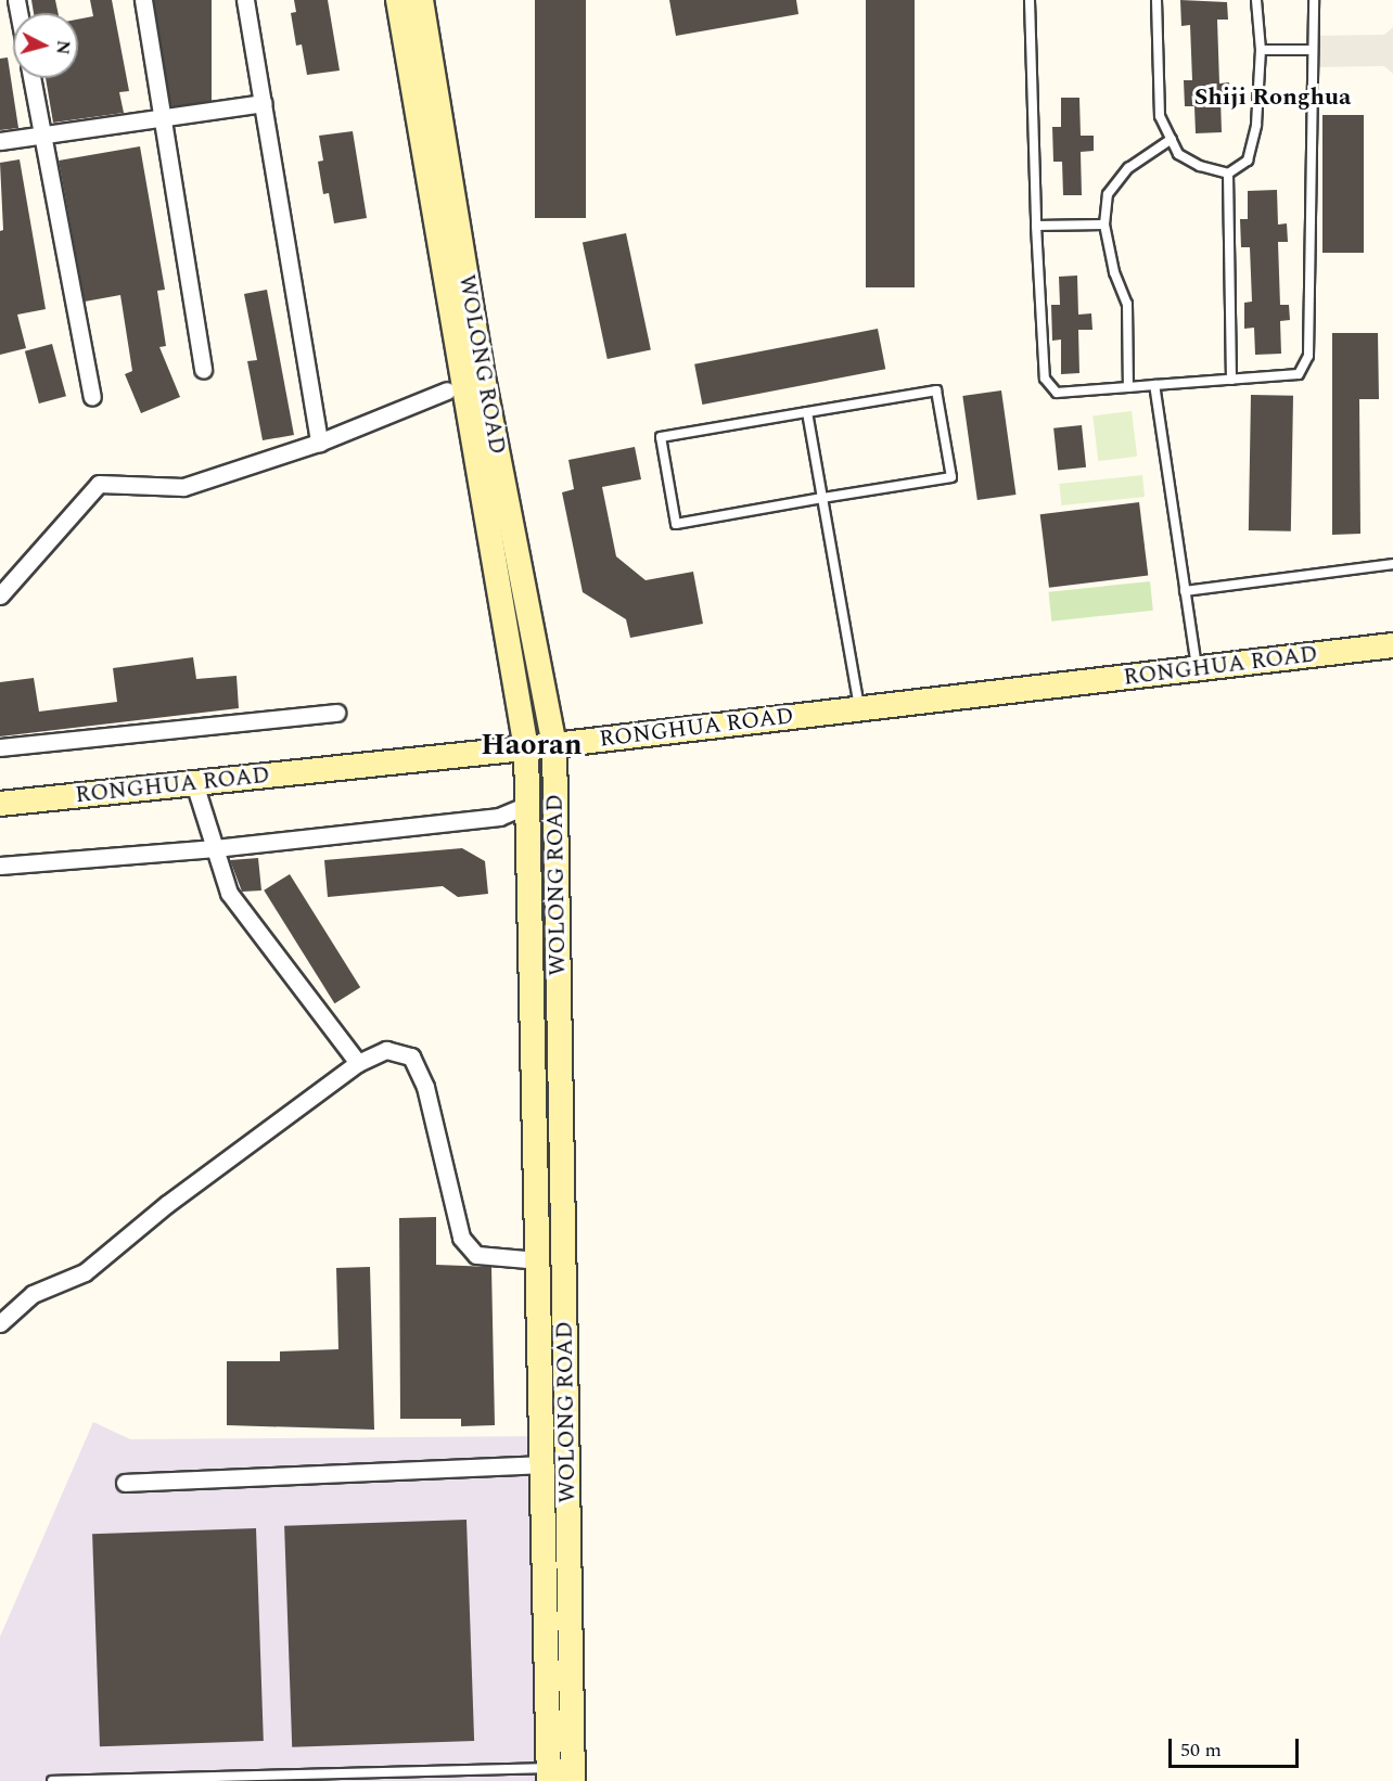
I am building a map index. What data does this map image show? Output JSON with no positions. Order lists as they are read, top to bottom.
{
  "streets": {
    "main road": ["WOLONG ROAD", "RONGHUA ROAD"]
  },
  "crossings": [
    ["WOLONG ROAD", "RONGHUA ROAD"]
  ],
  "districts": ["Shiji Ronghua", "Haoran"],
  "scale_bar": "50 m",
  "north": "right"
}
